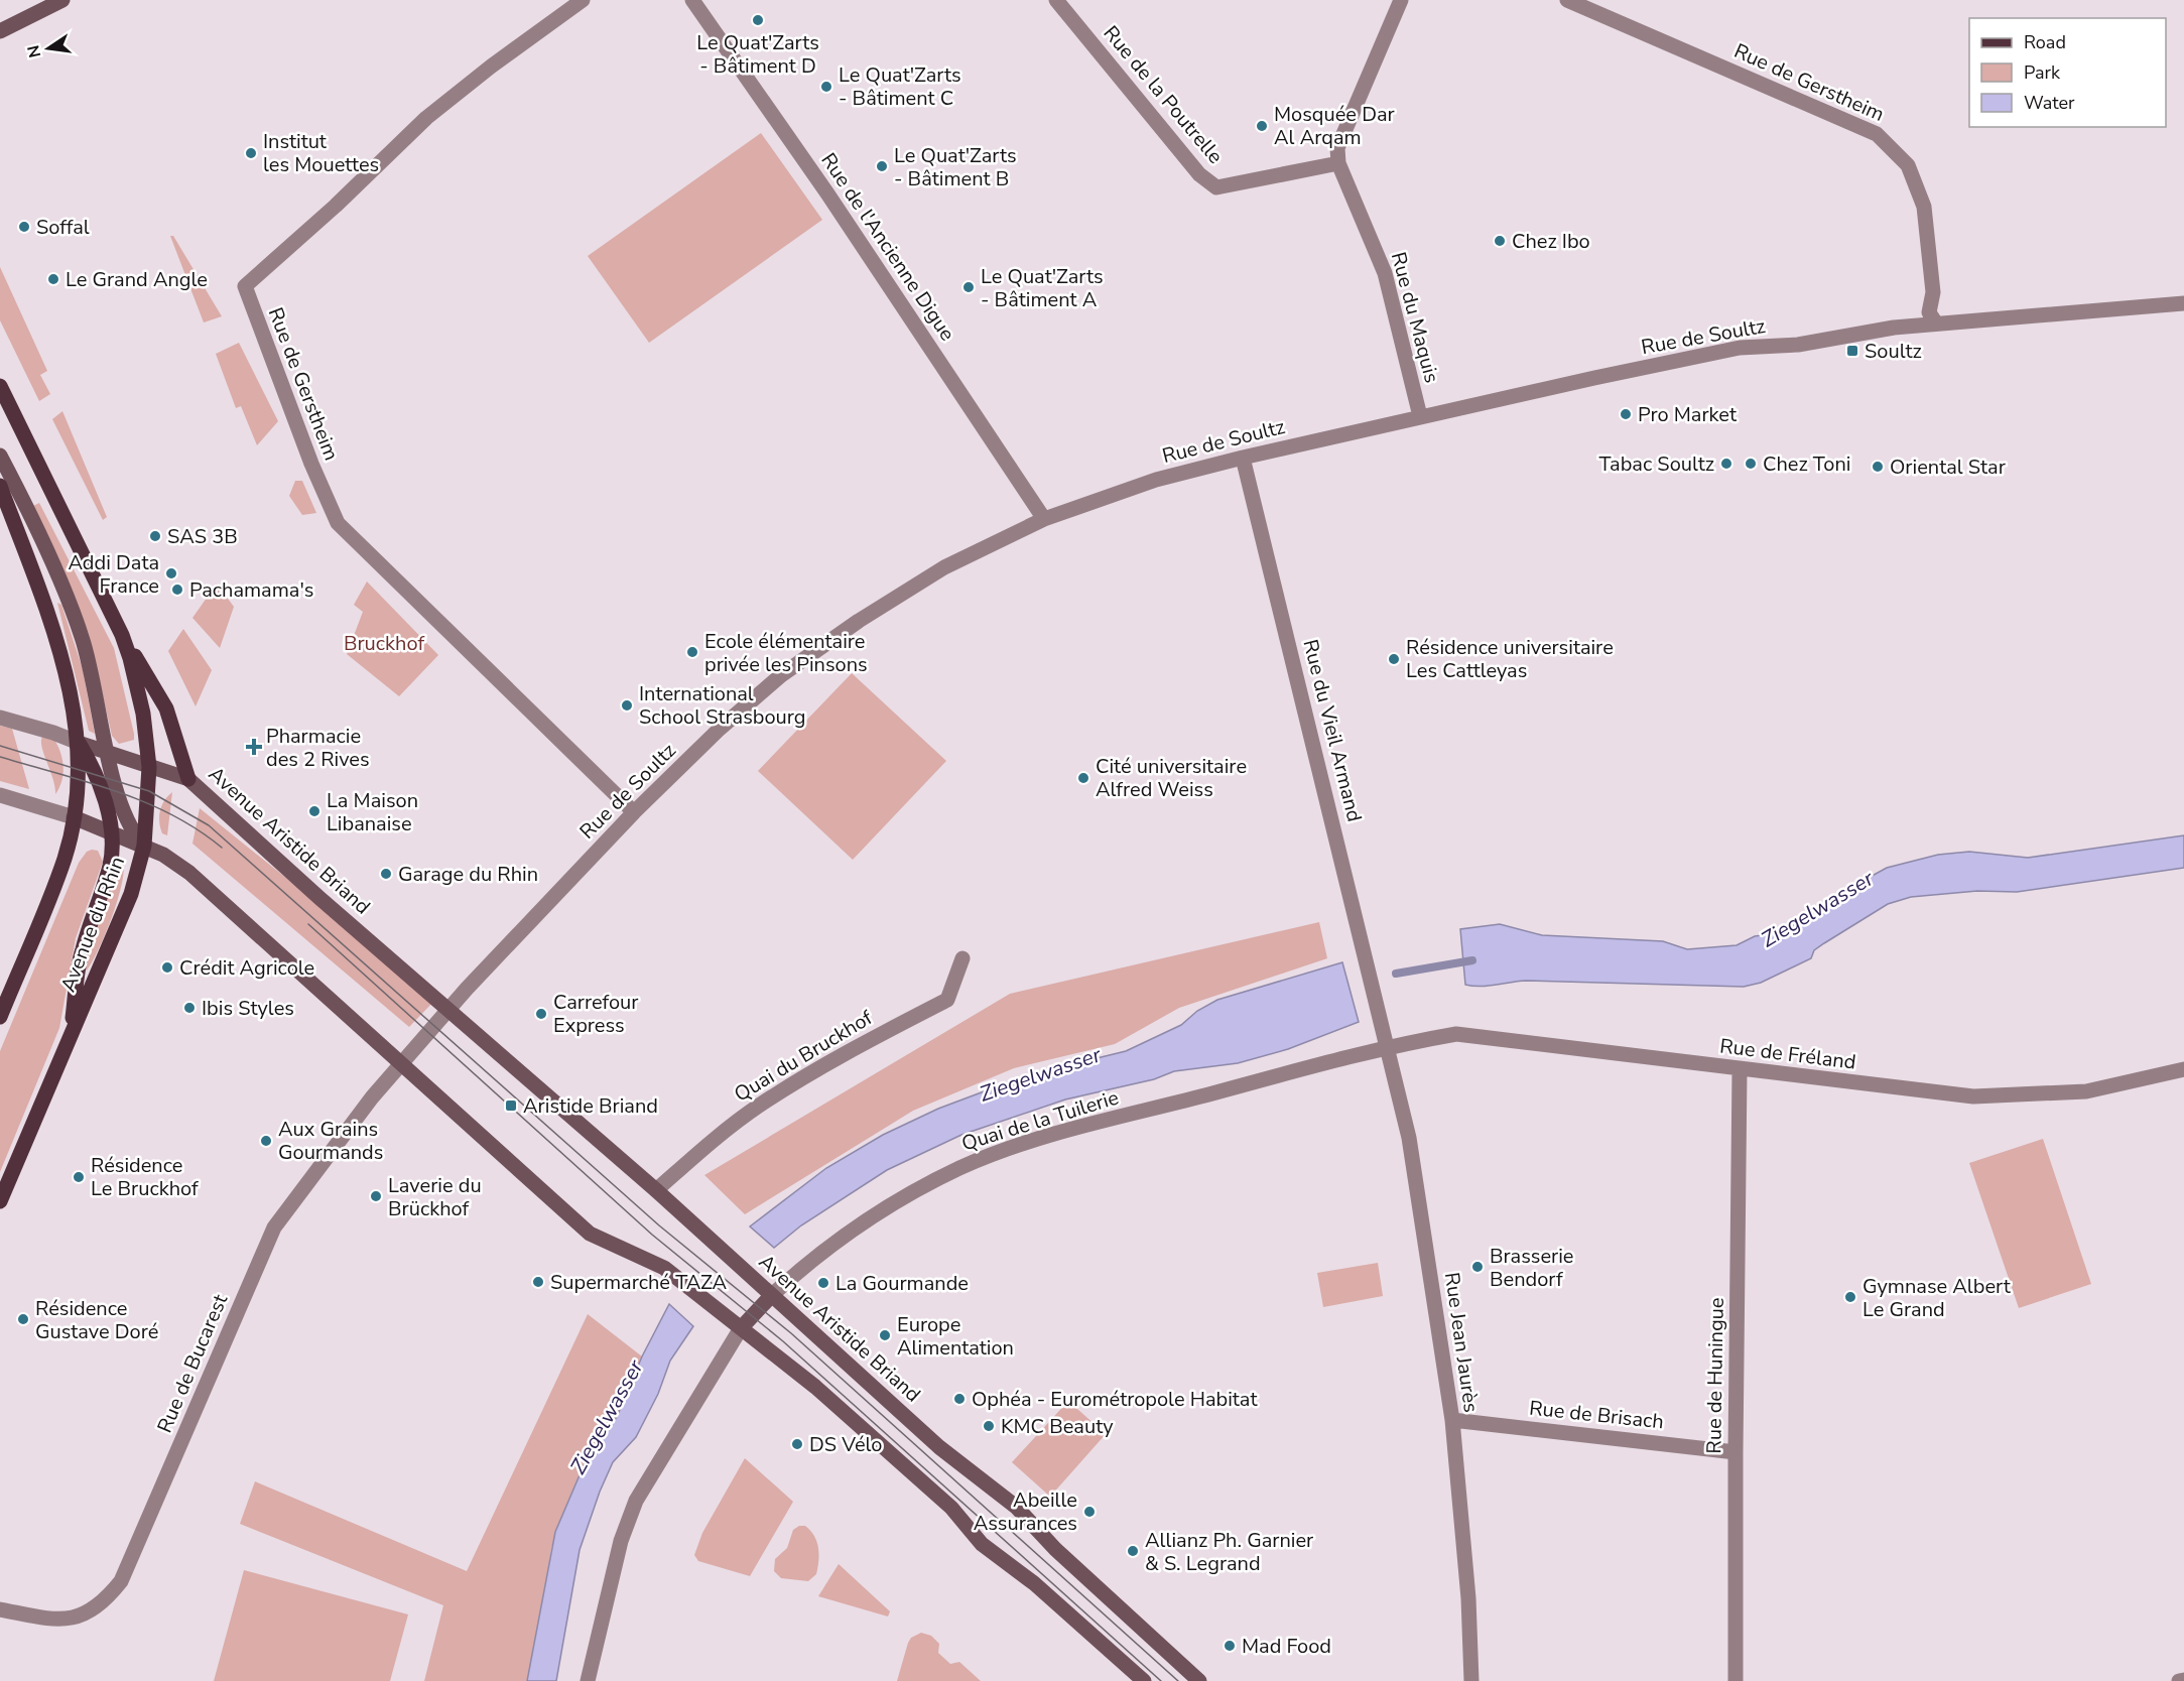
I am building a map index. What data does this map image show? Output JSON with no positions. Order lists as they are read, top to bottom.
{
  "streets": {
    "main road": ["Avenue Aristide Briand", "Avenue du Rhin", "Quai de la Tuilerie"],
    "street": [
      "Rue de Gerstheim",
      "Rue de la Poutrelle",
      "Rue de l'Ancienne Digue",
      "Rue du Maquis",
      "Rue de Soultz",
      "Rue du Vieil Armand",
      "Rue de Fréland",
      "Quai du Bruckhof",
      "Rue Jean Jaurès",
      "Rue de Bucarest",
      "Rue de Huningue",
      "Rue de Brisach"
    ]
  },
  "crossings": [
    ["Rue de Gerstheim", "Rue de Soultz"],
    ["Rue de la Poutrelle", "Rue du Maquis"],
    ["Rue de l'Ancienne Digue", "Rue de Soultz"],
    ["Rue du Maquis", "Rue de Soultz"],
    ["Rue de Soultz", "Rue du Vieil Armand"],
    ["Rue de Soultz", "Avenue Aristide Briand"],
    ["Rue du Vieil Armand", "Rue Jean Jaurès"],
    ["Avenue Aristide Briand", "Avenue du Rhin"],
    ["Avenue Aristide Briand", "Quai du Bruckhof"],
    ["Avenue Aristide Briand", "Quai de la Tuilerie"],
    ["Rue de Fréland", "Quai de la Tuilerie"],
    ["Rue de Fréland", "Rue Jean Jaurès"],
    ["Rue de Fréland", "Rue de Huningue"],
    ["Quai de la Tuilerie", "Rue Jean Jaurès"],
    ["Rue Jean Jaurès", "Rue de Brisach"],
    ["Rue de Huningue", "Rue de Brisach"]
  ],
  "water": ["Ziegelwasser"],
  "parks": ["Bruckhof"],
  "places": {
    "other": [
      "Le Quat'Zarts - Bâtiment D",
      "Le Quat'Zarts - Bâtiment C",
      "Mosquée Dar Al Arqam",
      "Institut les Mouettes",
      "Le Quat'Zarts - Bâtiment B",
      "Soffal",
      "Chez Ibo",
      "Le Grand Angle",
      "Le Quat'Zarts - Bâtiment A",
      "Pro Market",
      "Tabac Soultz",
      "Chez Toni",
      "Oriental Star",
      "SAS 3B",
      "Addi Data France",
      "Pachamama's",
      "Ecole élémentaire privée les Pinsons",
      "Résidence universitaire Les Cattleyas",
      "International School Strasbourg",
      "Cité universitaire Alfred Weiss",
      "La Maison Libanaise",
      "Garage du Rhin",
      "Crédit Agricole",
      "Ibis Styles",
      "Carrefour Express",
      "Aux Grains Gourmands",
      "Résidence Le Bruckhof",
      "Laverie du Brückhof",
      "Brasserie Bendorf",
      "Supermarché TAZA",
      "La Gourmande",
      "Gymnase Albert Le Grand",
      "Résidence Gustave Doré",
      "Europe Alimentation",
      "Ophéa - Eurométropole Habitat",
      "KMC Beauty",
      "DS Vélo",
      "Abeille Assurances",
      "Allianz Ph. Garnier & S. Legrand",
      "Mad Food"
    ],
    "transit": ["Soultz", "Aristide Briand"],
    "health": ["Pharmacie des 2 Rives"]
  },
  "legend": ["Road", "Park", "Water"],
  "north": "left"
}
